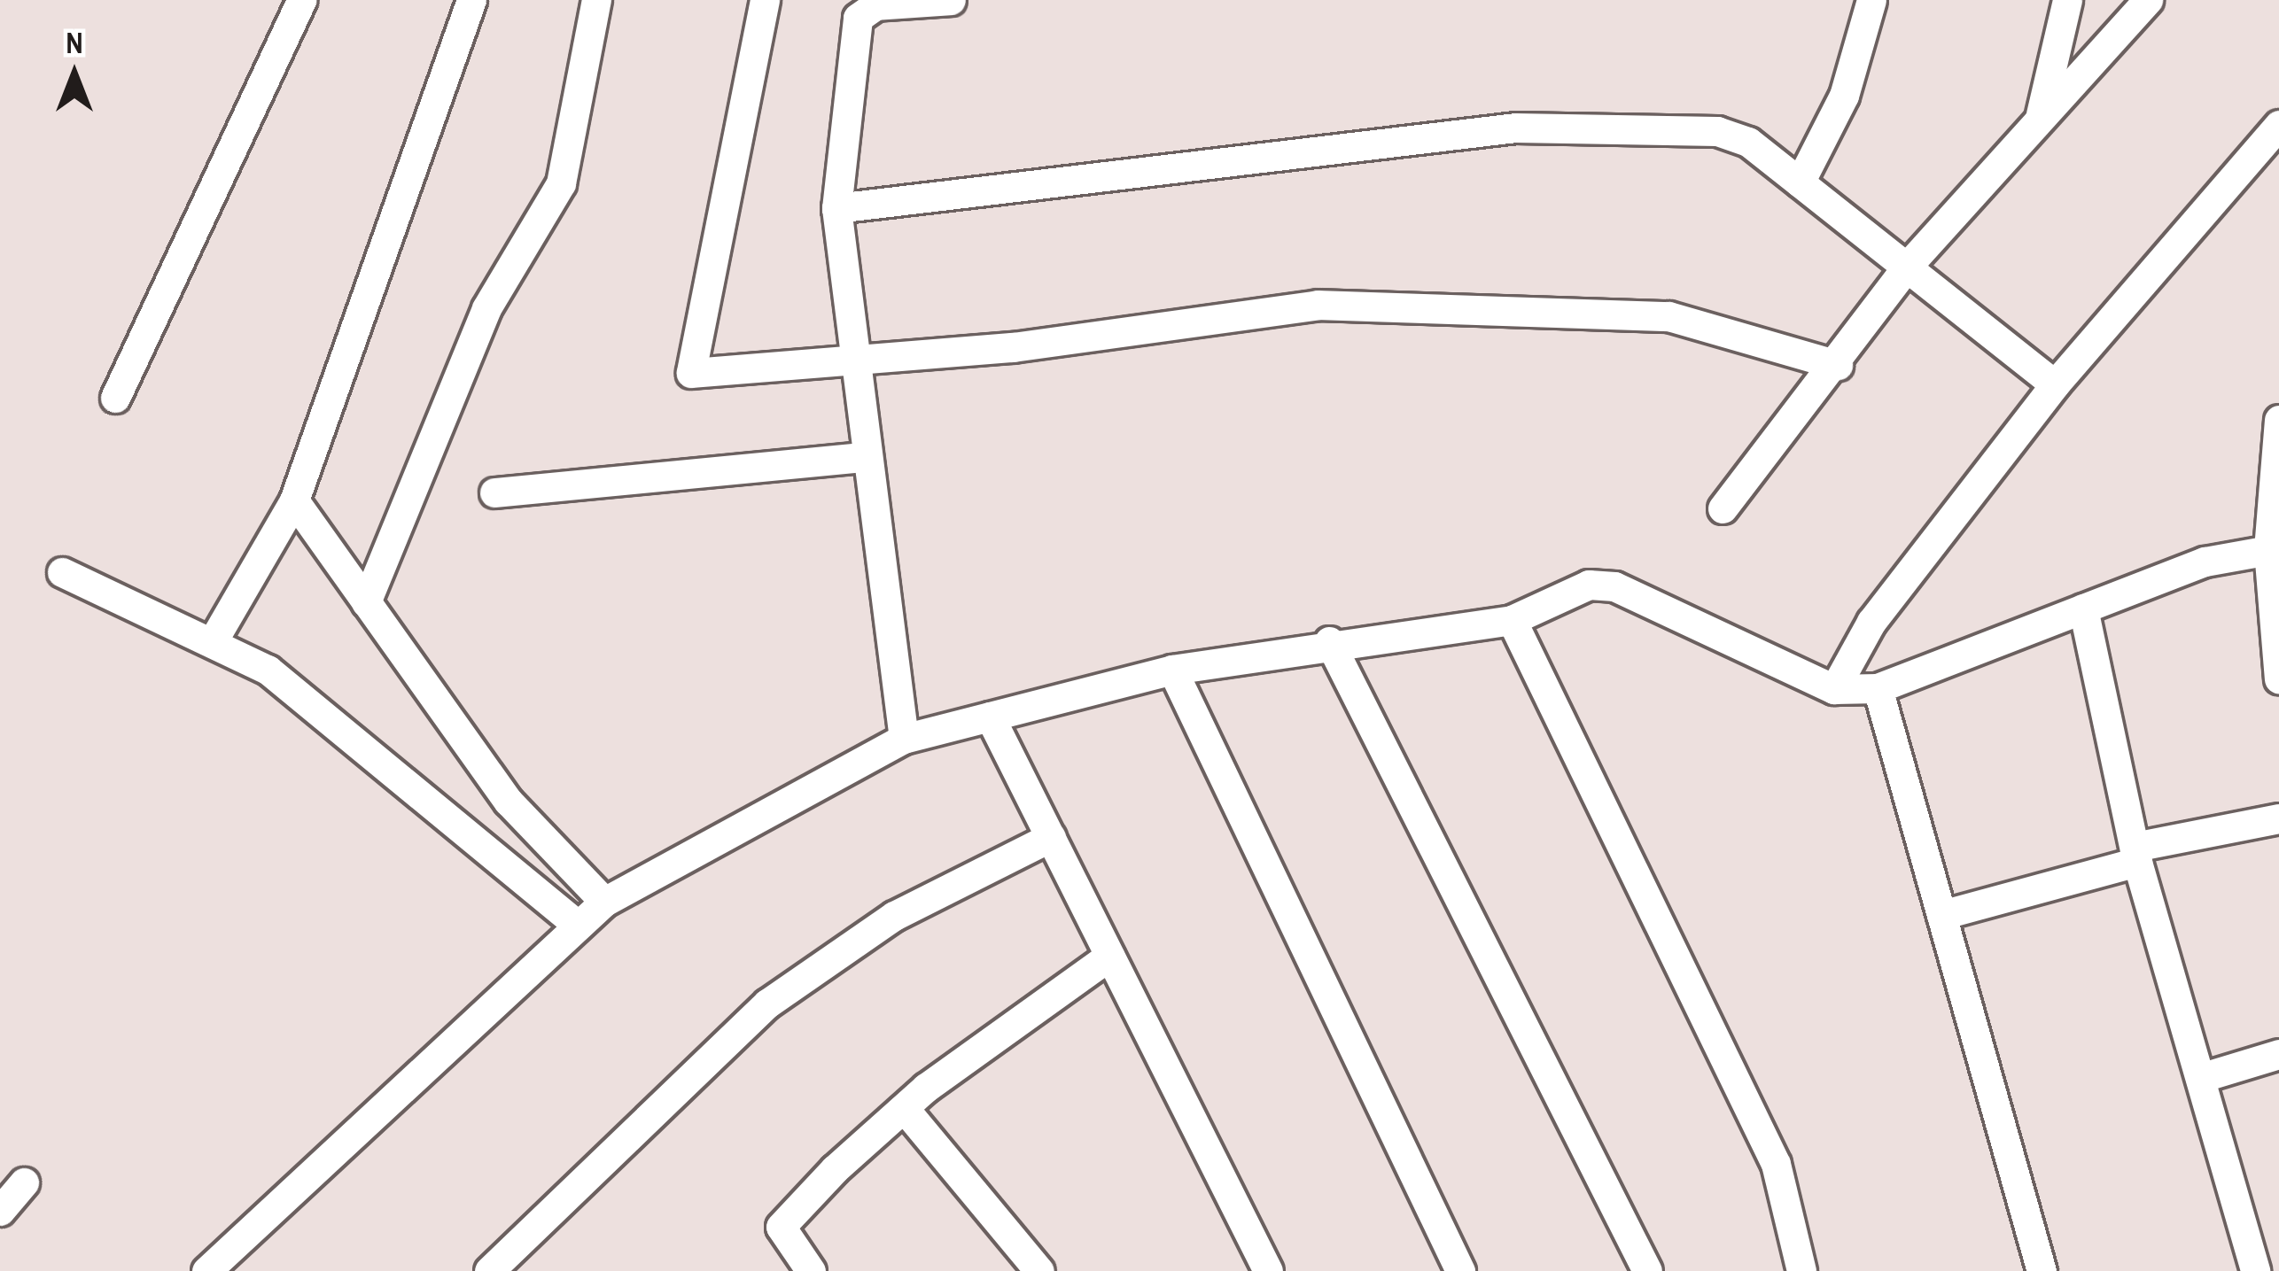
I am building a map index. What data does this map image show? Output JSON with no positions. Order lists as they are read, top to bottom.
{
  "north": "top"
}
